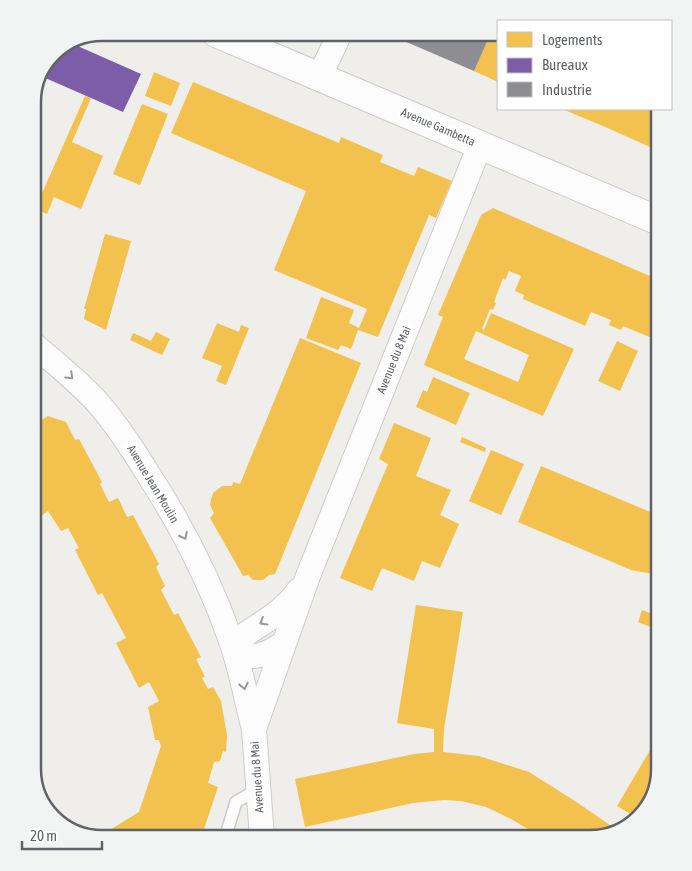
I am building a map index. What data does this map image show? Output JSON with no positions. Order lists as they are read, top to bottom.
{
  "streets": {
    "main road": ["Avenue Gambetta"],
    "street": ["Avenue du 8 Mai", "Avenue Jean Moulin"]
  },
  "crossings": [
    ["Avenue Gambetta", "Avenue du 8 Mai"],
    ["Avenue du 8 Mai", "Avenue Jean Moulin"]
  ],
  "one_way": ["Avenue Jean Moulin"],
  "legend": ["Logements", "Bureaux", "Industrie"],
  "scale_bar": "20 m"
}
